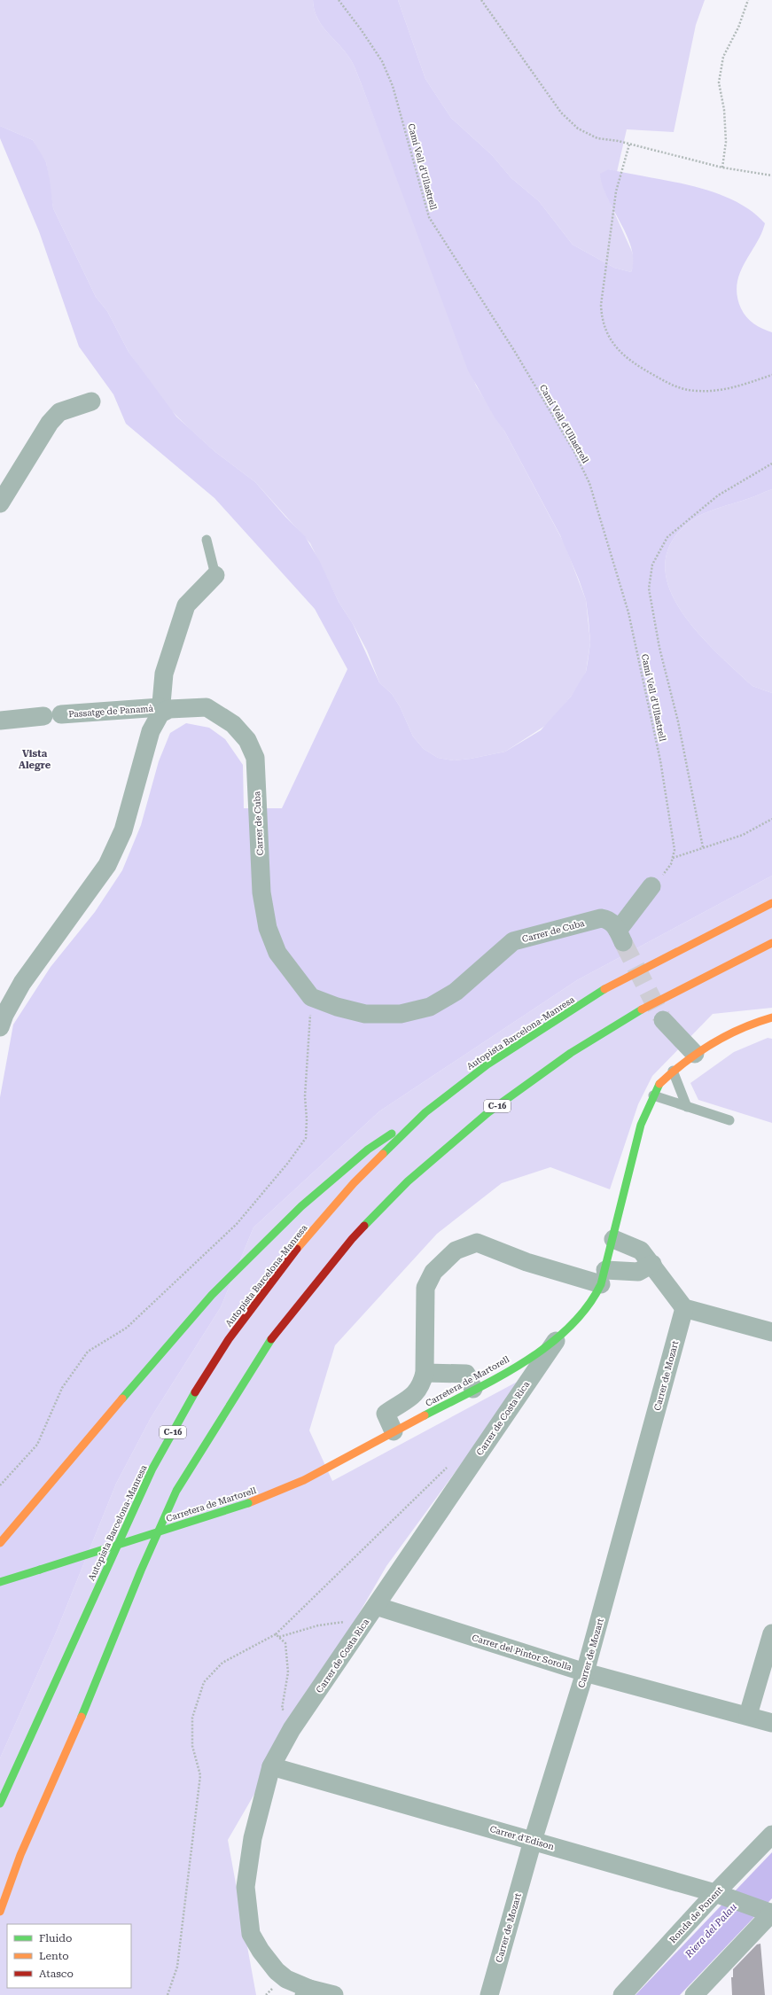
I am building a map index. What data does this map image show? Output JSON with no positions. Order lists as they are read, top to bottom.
{
  "streets": {
    "main road": ["Autopista Barcelona-Manresa", "C-16", "Carretera de Martorell"],
    "street": [
      "Passatge de Panamà",
      "Carrer de Cuba",
      "Carrer de Mozart",
      "Carrer de Costa Rica",
      "Carrer del Pintor Sorolla",
      "Carrer d'Edison",
      "Ronda de Ponent"
    ],
    "path": ["Camí Vell d'Ullastrell"]
  },
  "crossings": [
    ["Camí Vell d'Ullastrell", "Carrer de Cuba"],
    ["Passatge de Panamà", "Carrer de Cuba"],
    ["Carrer de Mozart", "Carrer del Pintor Sorolla"],
    ["Carrer de Mozart", "Carrer d'Edison"],
    ["Carretera de Martorell", "Carrer de Costa Rica"],
    ["Carrer de Costa Rica", "Carrer del Pintor Sorolla"],
    ["Carrer de Costa Rica", "Carrer d'Edison"],
    ["Carrer d'Edison", "Ronda de Ponent"]
  ],
  "districts": ["Vista Alegre"],
  "water": ["Riera del Palau"],
  "legend": ["Fluido", "Lento", "Atasco"]
}
